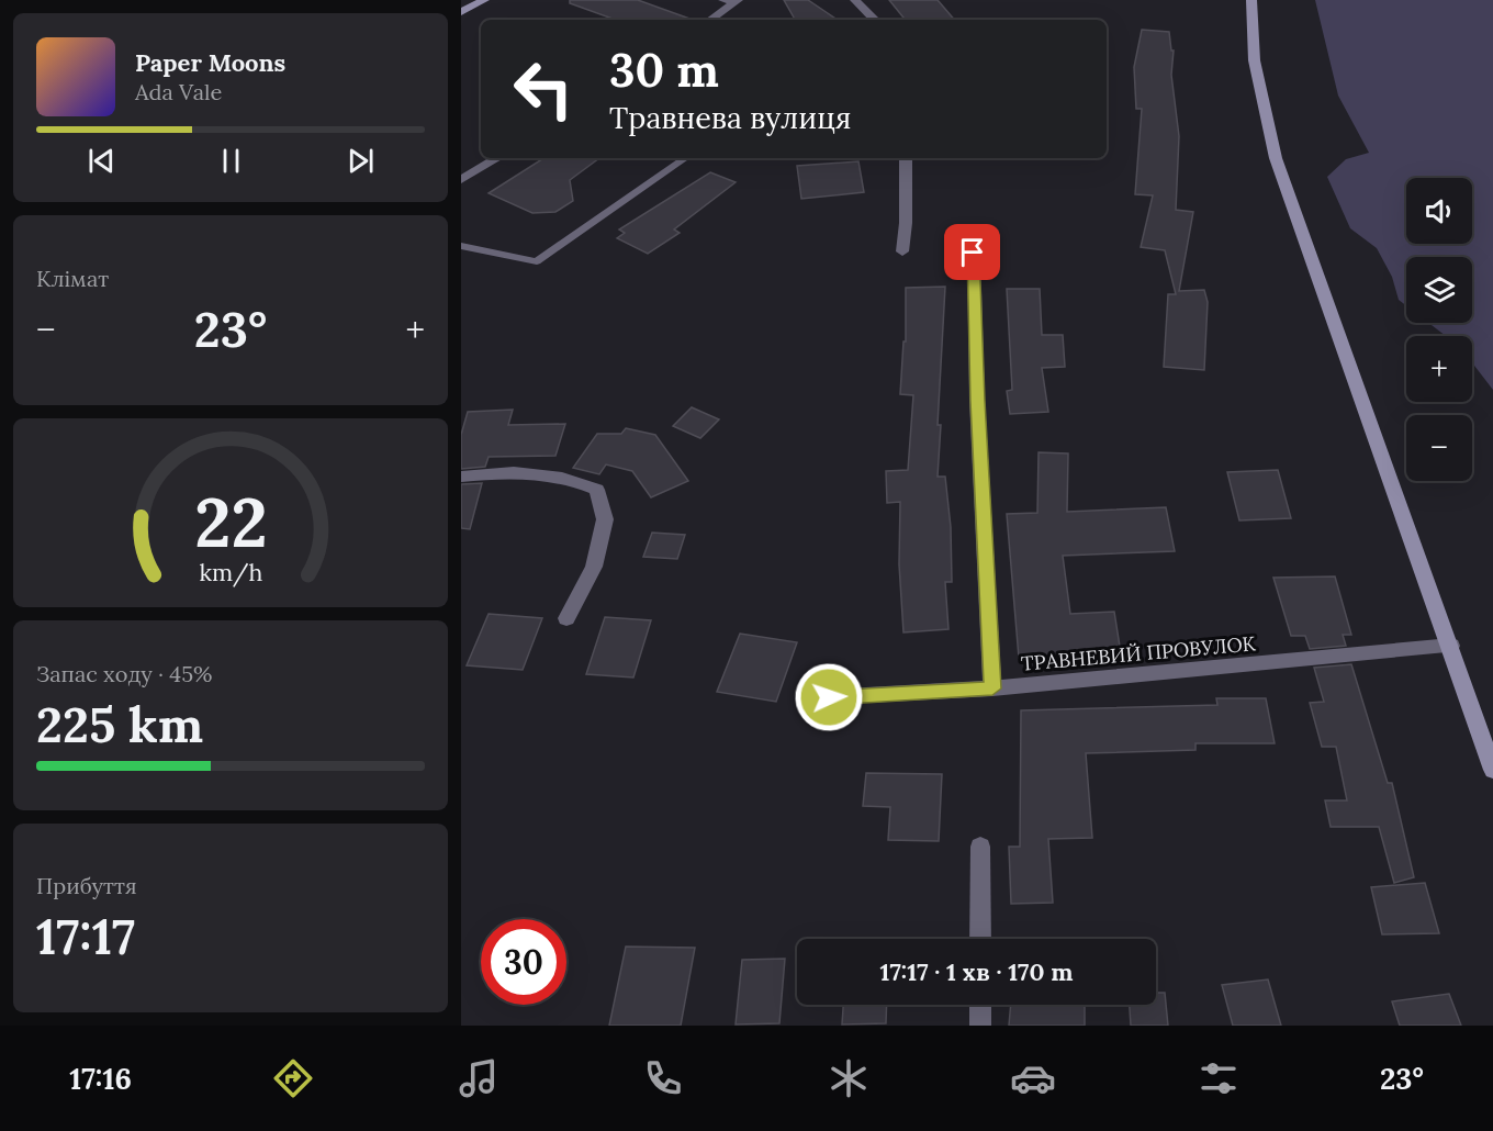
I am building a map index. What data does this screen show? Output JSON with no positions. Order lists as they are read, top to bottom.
{
  "streets": {
    "street": ["ТРАВНЕВИЙ ПРОВУЛОК"]
  },
  "page": {
    "turn": ["30 m", "Травнева вулиця"],
    "song": ["Paper Moons", "Ada Vale"],
    "map_buttons": ["+", "−"],
    "tile": [
      "Клімат",
      ["Запас ходу · 45%", "225 km"],
      ["Прибуття", "17:17"]
    ],
    "heat": ["−", "23°", "+"],
    "limit": "30",
    "trip": "17:17 · 1 хв · 170 m",
    "tabs": ["17:16", "23°"],
    "gauge": ["22", "km/h"]
  }
}
